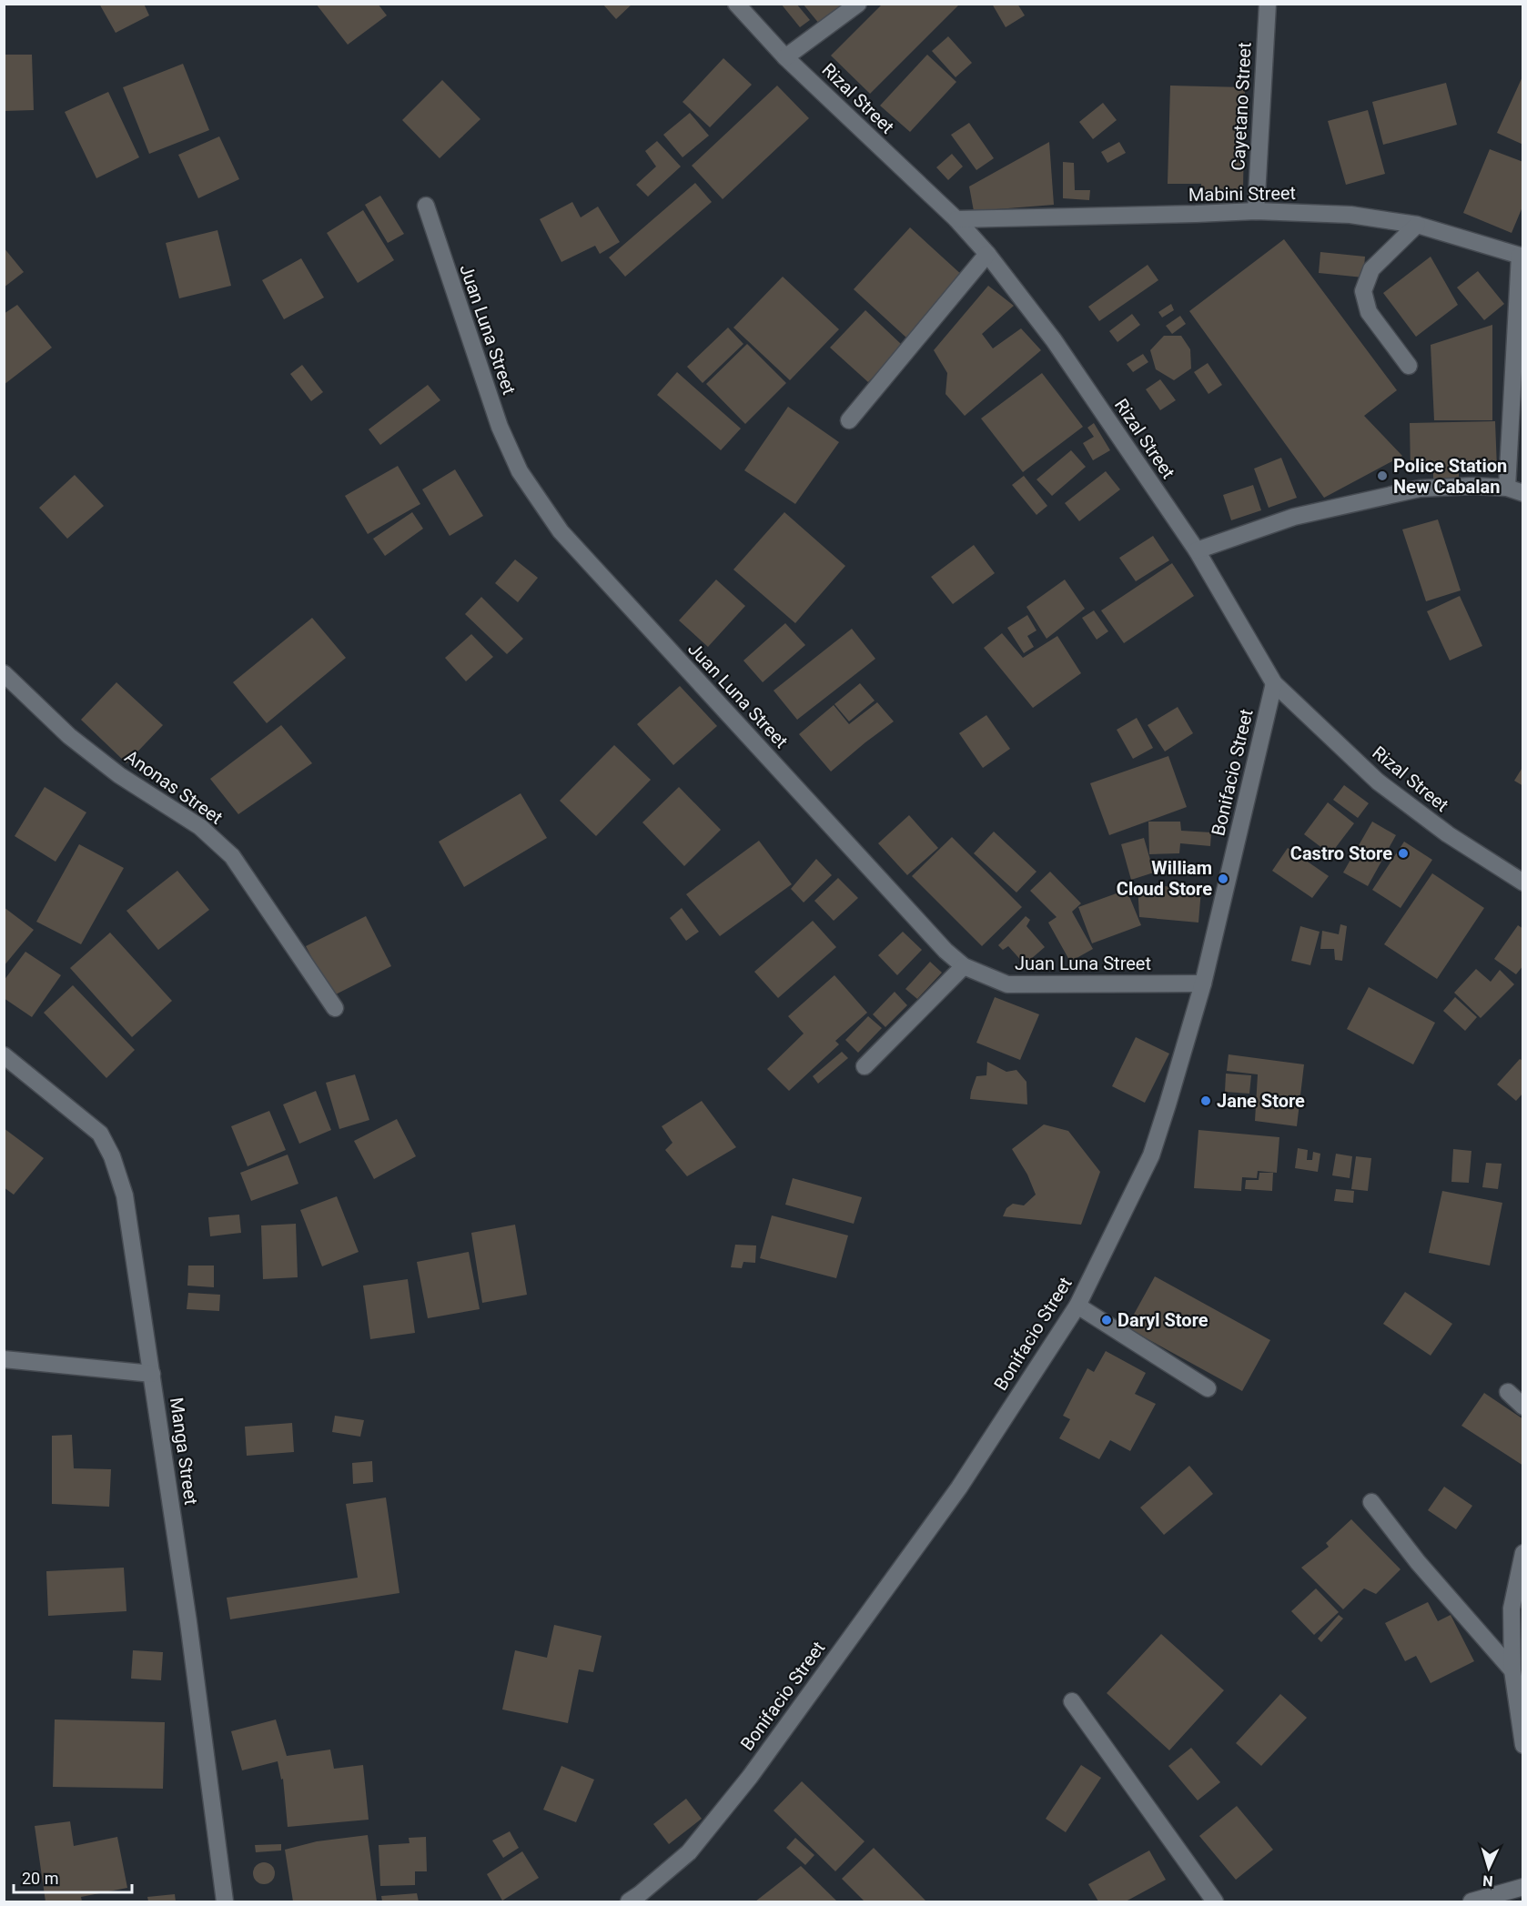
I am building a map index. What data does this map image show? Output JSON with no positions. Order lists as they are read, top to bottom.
{
  "streets": {
    "street": [
      "Rizal Street",
      "Cayetano Street",
      "Mabini Street",
      "Juan Luna Street",
      "Bonifacio Street",
      "Anonas Street",
      "Manga Street"
    ]
  },
  "crossings": [
    ["Rizal Street", "Mabini Street"],
    ["Rizal Street", "Bonifacio Street"],
    ["Cayetano Street", "Mabini Street"],
    ["Juan Luna Street", "Bonifacio Street"]
  ],
  "places": [
    "Police Station New Cabalan",
    "Castro Store",
    "William Cloud Store",
    "Jane Store",
    "Daryl Store"
  ],
  "scale_bar": "20 m",
  "north": "bottom"
}
